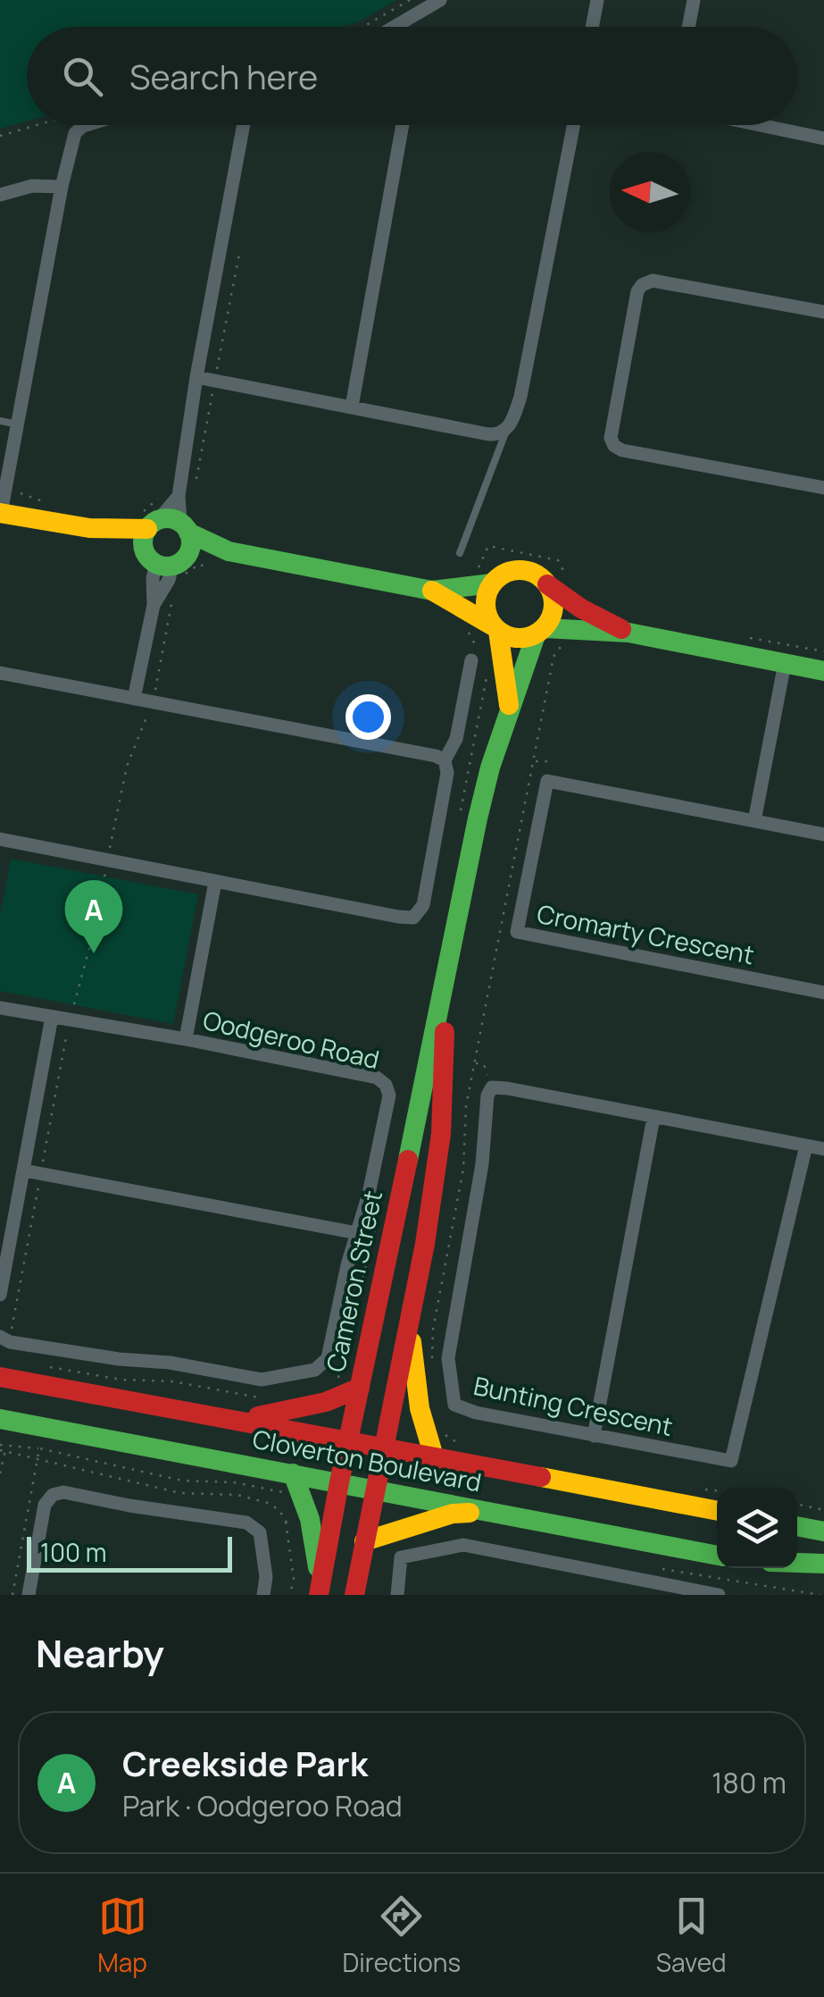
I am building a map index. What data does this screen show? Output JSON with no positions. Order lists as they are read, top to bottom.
{
  "streets": {
    "street": [
      "Cromarty Crescent",
      "Oodgeroo Road",
      "Cameron Street",
      "Bunting Crescent",
      "Cloverton Boulevard"
    ]
  },
  "crossings": [
    ["Cameron Street", "Cloverton Boulevard"]
  ],
  "scale_bar": "100 m",
  "north": "left",
  "page": {
    "search": "Search here",
    "pins": "A",
    "scale": "100 m",
    "heading": "Nearby",
    "list": [
      {
        "mark": "A",
        "name": "Creekside Park",
        "note": "Park · Oodgeroo Road",
        "value": "180 m"
      }
    ],
    "nav": ["Map", "Directions", "Saved"]
  }
}
